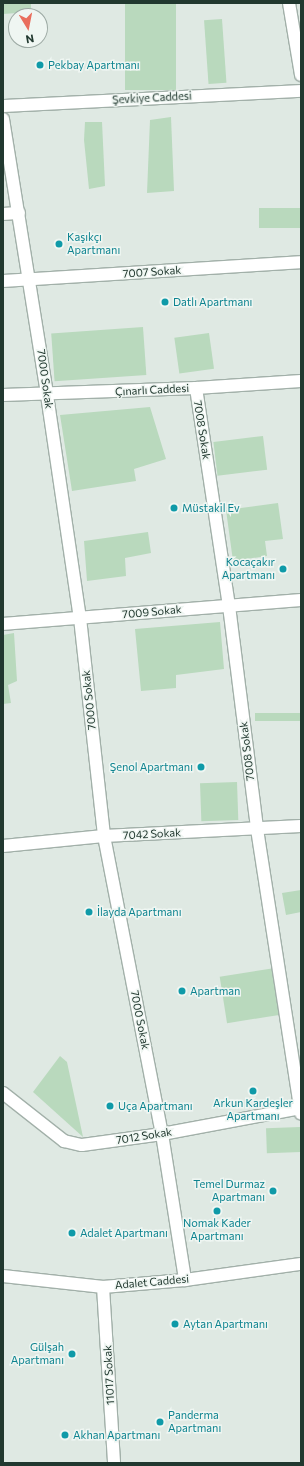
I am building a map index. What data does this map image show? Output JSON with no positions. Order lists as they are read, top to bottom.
{
  "streets": {
    "street": [
      "Şevkiye Caddesi",
      "7007 Sokak",
      "7000 Sokak",
      "Çınarlı Caddesi",
      "7008 Sokak",
      "7009 Sokak",
      "7042 Sokak",
      "7012 Sokak",
      "Adalet Caddesi",
      "11017 Sokak"
    ]
  },
  "crossings": [
    ["7007 Sokak", "7000 Sokak"],
    ["7000 Sokak", "Çınarlı Caddesi"],
    ["7000 Sokak", "7009 Sokak"],
    ["7000 Sokak", "7042 Sokak"],
    ["7000 Sokak", "7012 Sokak"],
    ["7000 Sokak", "Adalet Caddesi"],
    ["Çınarlı Caddesi", "7008 Sokak"],
    ["7008 Sokak", "7009 Sokak"],
    ["7008 Sokak", "7042 Sokak"],
    ["7008 Sokak", "7012 Sokak"],
    ["Adalet Caddesi", "11017 Sokak"]
  ],
  "places": [
    "Pekbay Apartmanı",
    "Kaşıkçı Apartmanı",
    "Datlı Apartmanı",
    "Müstakil Ev",
    "Kocaçakır Apartmanı",
    "Şenol Apartmanı",
    "İlayda Apartmanı",
    "Apartman",
    "Arkun Kardeşler Apartmanı",
    "Uça Apartmanı",
    "Temel Durmaz Apartmanı",
    "Nomak Kader Apartmanı",
    "Adalet Apartmanı",
    "Aytan Apartmanı",
    "Gülşah Apartmanı",
    "Panderma Apartmanı",
    "Akhan Apartmanı"
  ],
  "north": "bottom"
}
